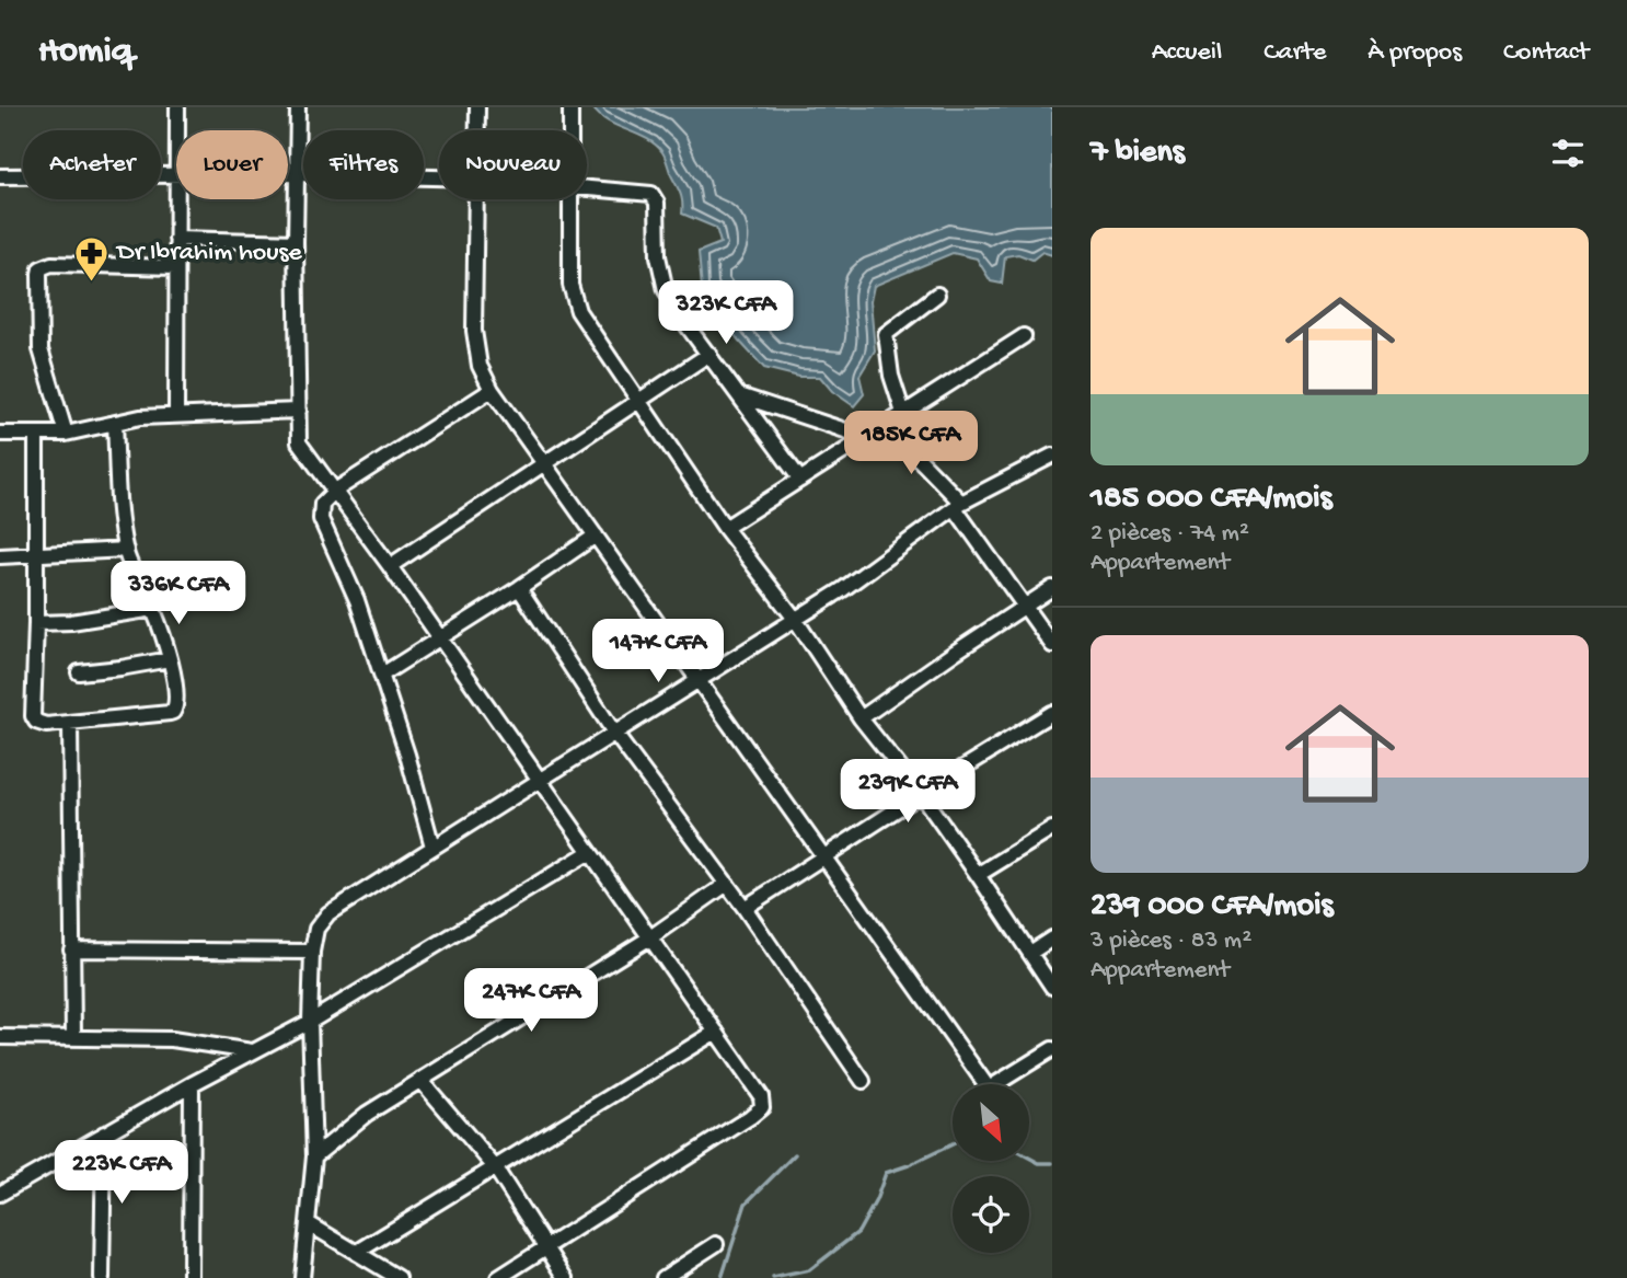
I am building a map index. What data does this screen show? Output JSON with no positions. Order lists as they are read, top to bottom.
{
  "places": {
    "pharmacy": ["Dr Ibrahim house"]
  },
  "north": "bottom right",
  "page": {
    "header": "Homiq",
    "nav": [
      "Accueil",
      "Carte",
      "À propos",
      "Contact"
    ],
    "heading": "7 biens",
    "chip": [
      "Acheter",
      "Louer",
      "Filtres",
      "Nouveau"
    ],
    "list": [
      {
        "name": "185 000 CFA/mois",
        "note": "2 pièces · 74 m² · Appartement"
      },
      {
        "name": "239 000 CFA/mois",
        "note": "3 pièces · 83 m² · Appartement"
      }
    ],
    "price": [
      "323K CFA",
      "185K CFA",
      "336K CFA",
      "147K CFA",
      "239K CFA",
      "247K CFA",
      "223K CFA"
    ]
  }
}
